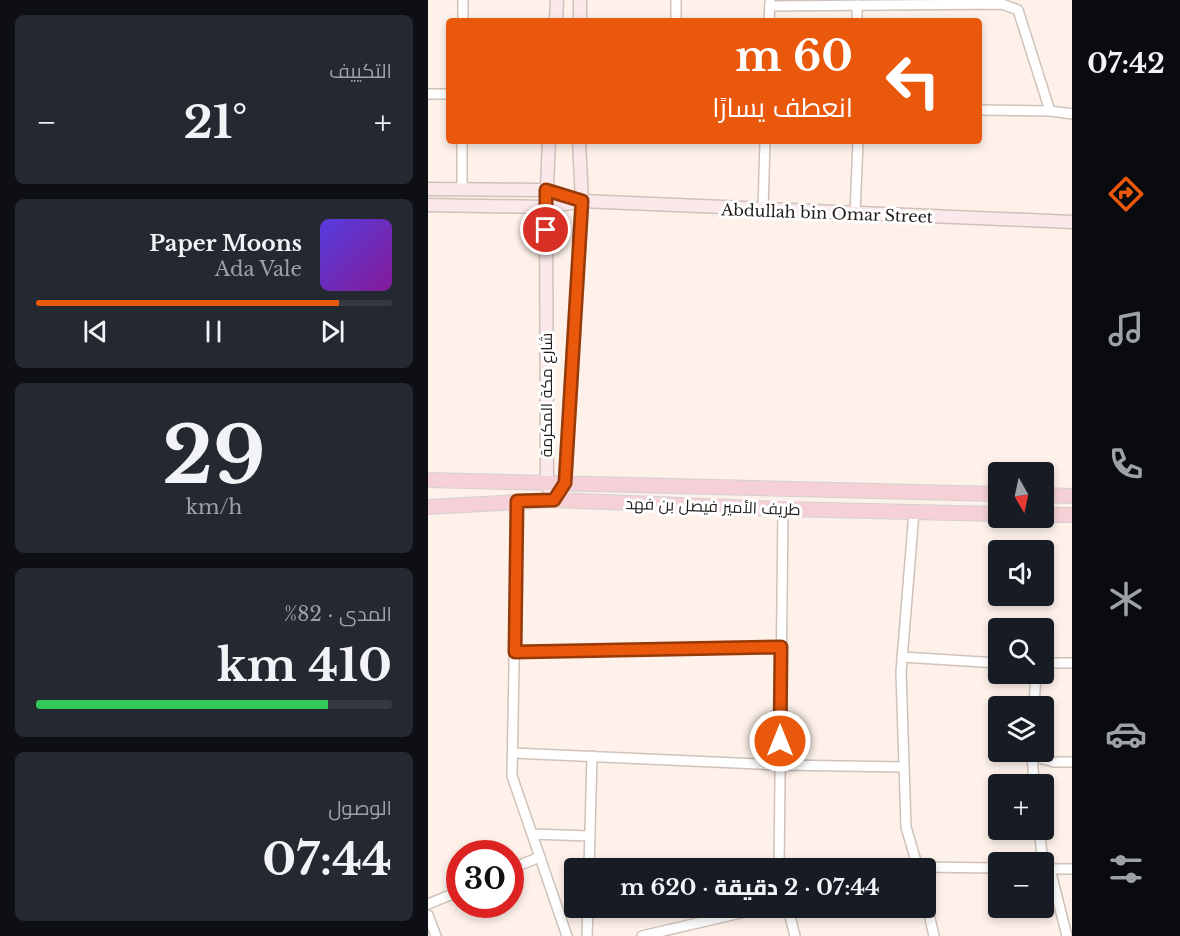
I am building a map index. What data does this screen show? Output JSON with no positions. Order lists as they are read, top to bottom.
{
  "streets": {
    "main road": ["طريف الأمير فيصل بن فهد"],
    "street": ["Abdullah bin Omar Street", "شارع مكة المكرمة"]
  },
  "crossings": [
    ["Abdullah bin Omar Street", "شارع مكة المكرمة"],
    ["شارع مكة المكرمة", "طريف الأمير فيصل بن فهد"]
  ],
  "north": "bottom",
  "page": {
    "tabs": "07:42",
    "tile": [
      "التكييف",
      ["29", "km/h"],
      ["المدى · 82%", "410 km"],
      ["الوصول", "07:44"]
    ],
    "turn": ["60 m", "انعطف يسارًا"],
    "heat": ["−", "21°", "+"],
    "song": ["Paper Moons", "Ada Vale"],
    "map_buttons": ["+", "−"],
    "limit": "30",
    "trip": "07:44 · 2 دقيقة · 620 m"
  }
}
